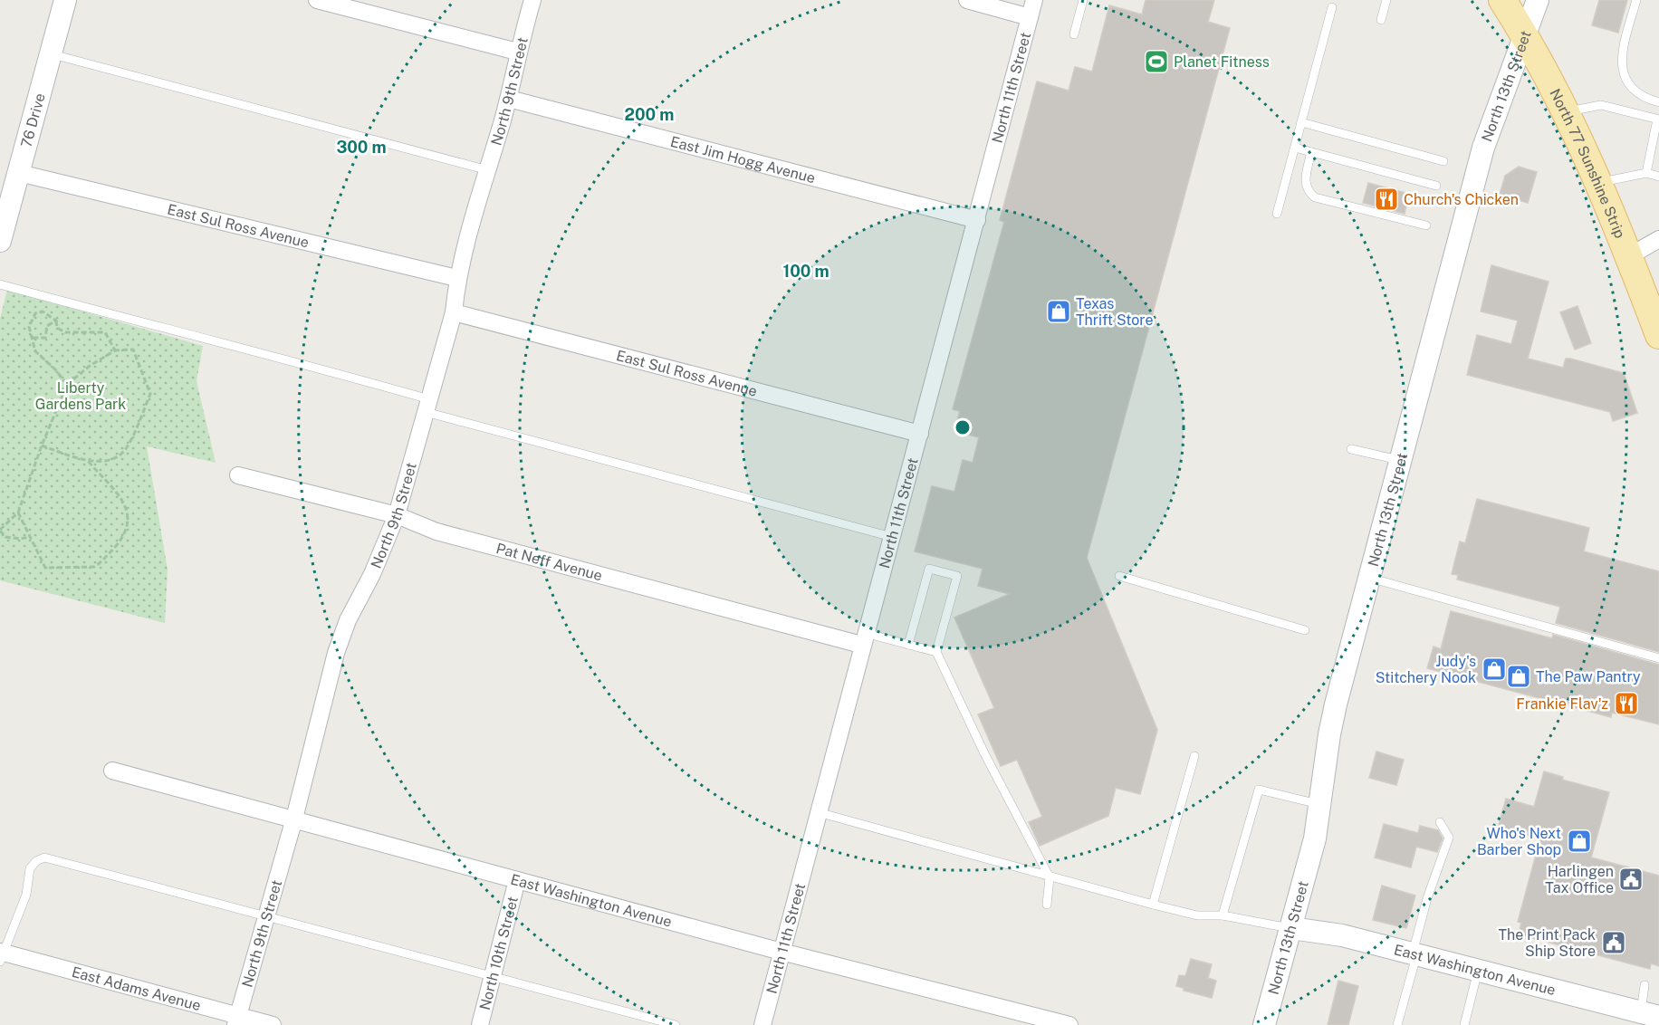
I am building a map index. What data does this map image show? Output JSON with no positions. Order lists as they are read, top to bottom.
{
  "streets": {
    "main road": ["North 77 Sunshine Strip"],
    "street": [
      "North 13th Street",
      "North 11th Street",
      "North 9th Street",
      "76 Drive",
      "East Jim Hogg Avenue",
      "East Sul Ross Avenue",
      "Pat Neff Avenue",
      "East Washington Avenue",
      "North 10th Street",
      "East Adams Avenue"
    ]
  },
  "crossings": [
    ["North 13th Street", "North 77 Sunshine Strip"],
    ["North 13th Street", "East Washington Avenue"],
    ["North 11th Street", "East Jim Hogg Avenue"],
    ["North 11th Street", "East Sul Ross Avenue"],
    ["North 11th Street", "Pat Neff Avenue"],
    ["North 11th Street", "East Washington Avenue"],
    ["North 9th Street", "East Jim Hogg Avenue"],
    ["North 9th Street", "East Sul Ross Avenue"],
    ["North 9th Street", "Pat Neff Avenue"],
    ["North 9th Street", "East Washington Avenue"],
    ["North 9th Street", "East Adams Avenue"],
    ["76 Drive", "East Sul Ross Avenue"],
    ["East Washington Avenue", "North 10th Street"]
  ],
  "parks": ["Liberty Gardens Park"],
  "places": {
    "sports": ["Planet Fitness"],
    "restaurant": ["Church's Chicken", "Frankie Flav'z"],
    "shop": [
      "Texas Thrift Store",
      "Judy's Stitchery Nook",
      "The Paw Pantry",
      "Who's Next Barber Shop"
    ],
    "public building": ["Harlingen Tax Office", "The Print Pack Ship Store"]
  },
  "rings": ["200 m", "300 m", "100 m"]
}
